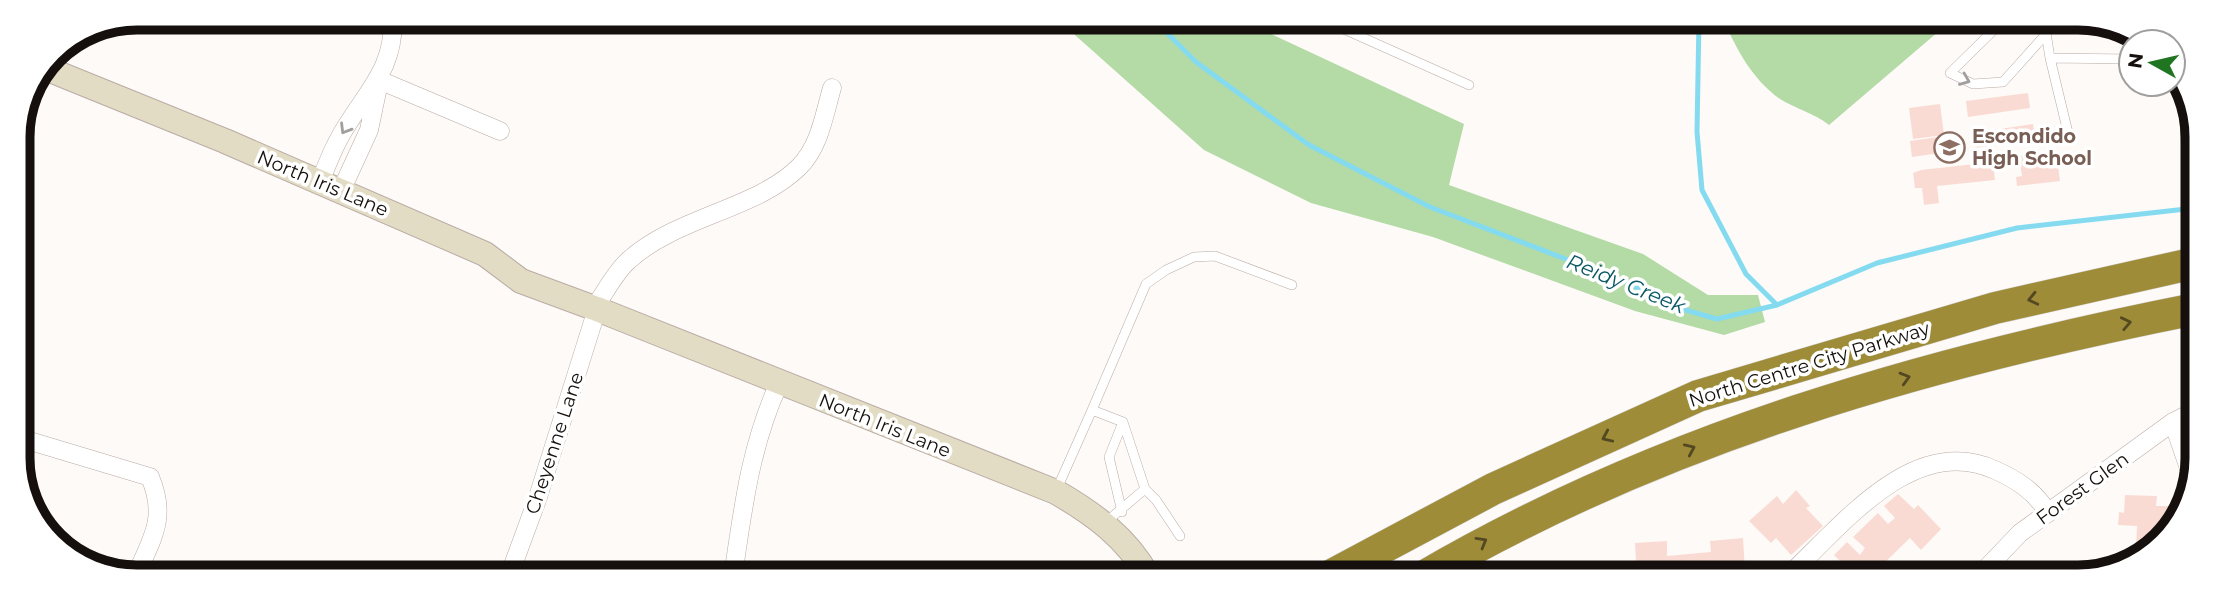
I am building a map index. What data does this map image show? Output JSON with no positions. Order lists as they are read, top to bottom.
{
  "streets": {
    "highway": ["North Centre City Parkway"],
    "street": ["North Iris Lane", "Cheyenne Lane", "Forest Glen"]
  },
  "crossings": [
    ["North Iris Lane", "Cheyenne Lane"]
  ],
  "water": ["Reidy Creek"],
  "places": {
    "school or university": ["Escondido High School"]
  },
  "north": "left"
}
